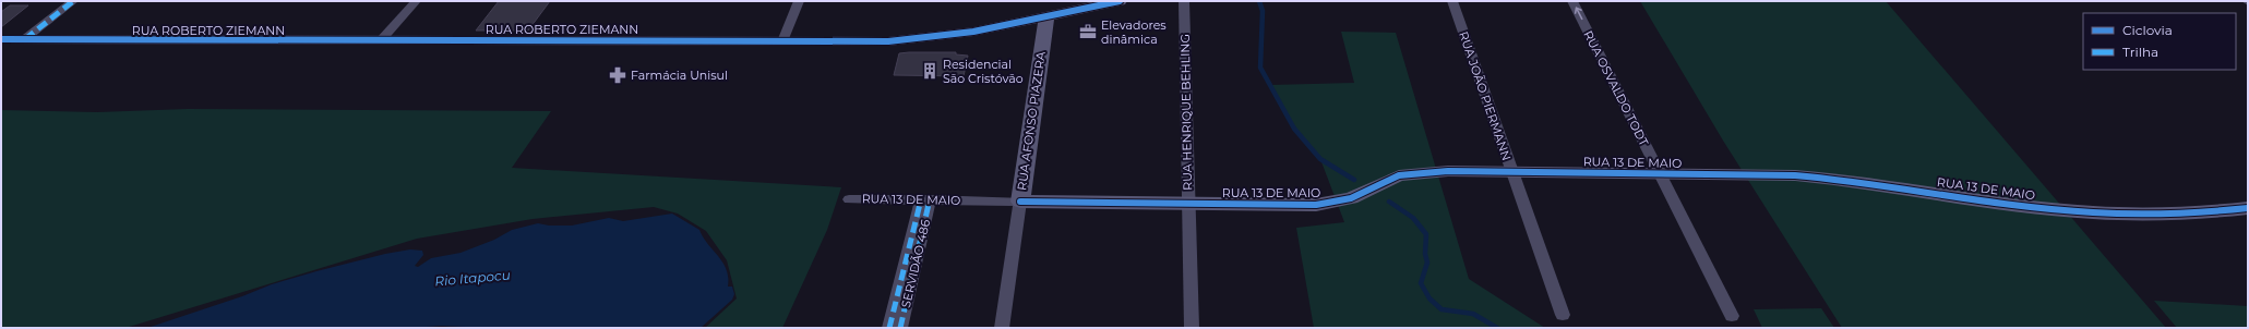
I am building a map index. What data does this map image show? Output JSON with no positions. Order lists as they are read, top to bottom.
{
  "streets": {
    "main road": ["RUA ROBERTO ZIEMANN", "RUA AFONSO PIAZERA", "RUA 13 DE MAIO"],
    "street": [
      "RUA OSVALDO TODT",
      "RUA JOÃO PIERMANN",
      "RUA HENRIQUE BEHLING",
      "SERVIDÃO 486"
    ]
  },
  "crossings": [
    ["RUA ROBERTO ZIEMANN", "RUA AFONSO PIAZERA"],
    ["RUA OSVALDO TODT", "RUA 13 DE MAIO"],
    ["RUA JOÃO PIERMANN", "RUA 13 DE MAIO"],
    ["RUA HENRIQUE BEHLING", "RUA 13 DE MAIO"],
    ["RUA AFONSO PIAZERA", "RUA 13 DE MAIO"],
    ["RUA 13 DE MAIO", "SERVIDÃO 486"]
  ],
  "one_way": ["RUA OSVALDO TODT"],
  "water": ["Rio Itapocu"],
  "places": {
    "office": ["Elevadores dinâmica"],
    "building": ["Residencial São Cristóvão"],
    "pharmacy": ["Farmácia Unisul"]
  },
  "legend": ["Ciclovia", "Trilha"]
}
